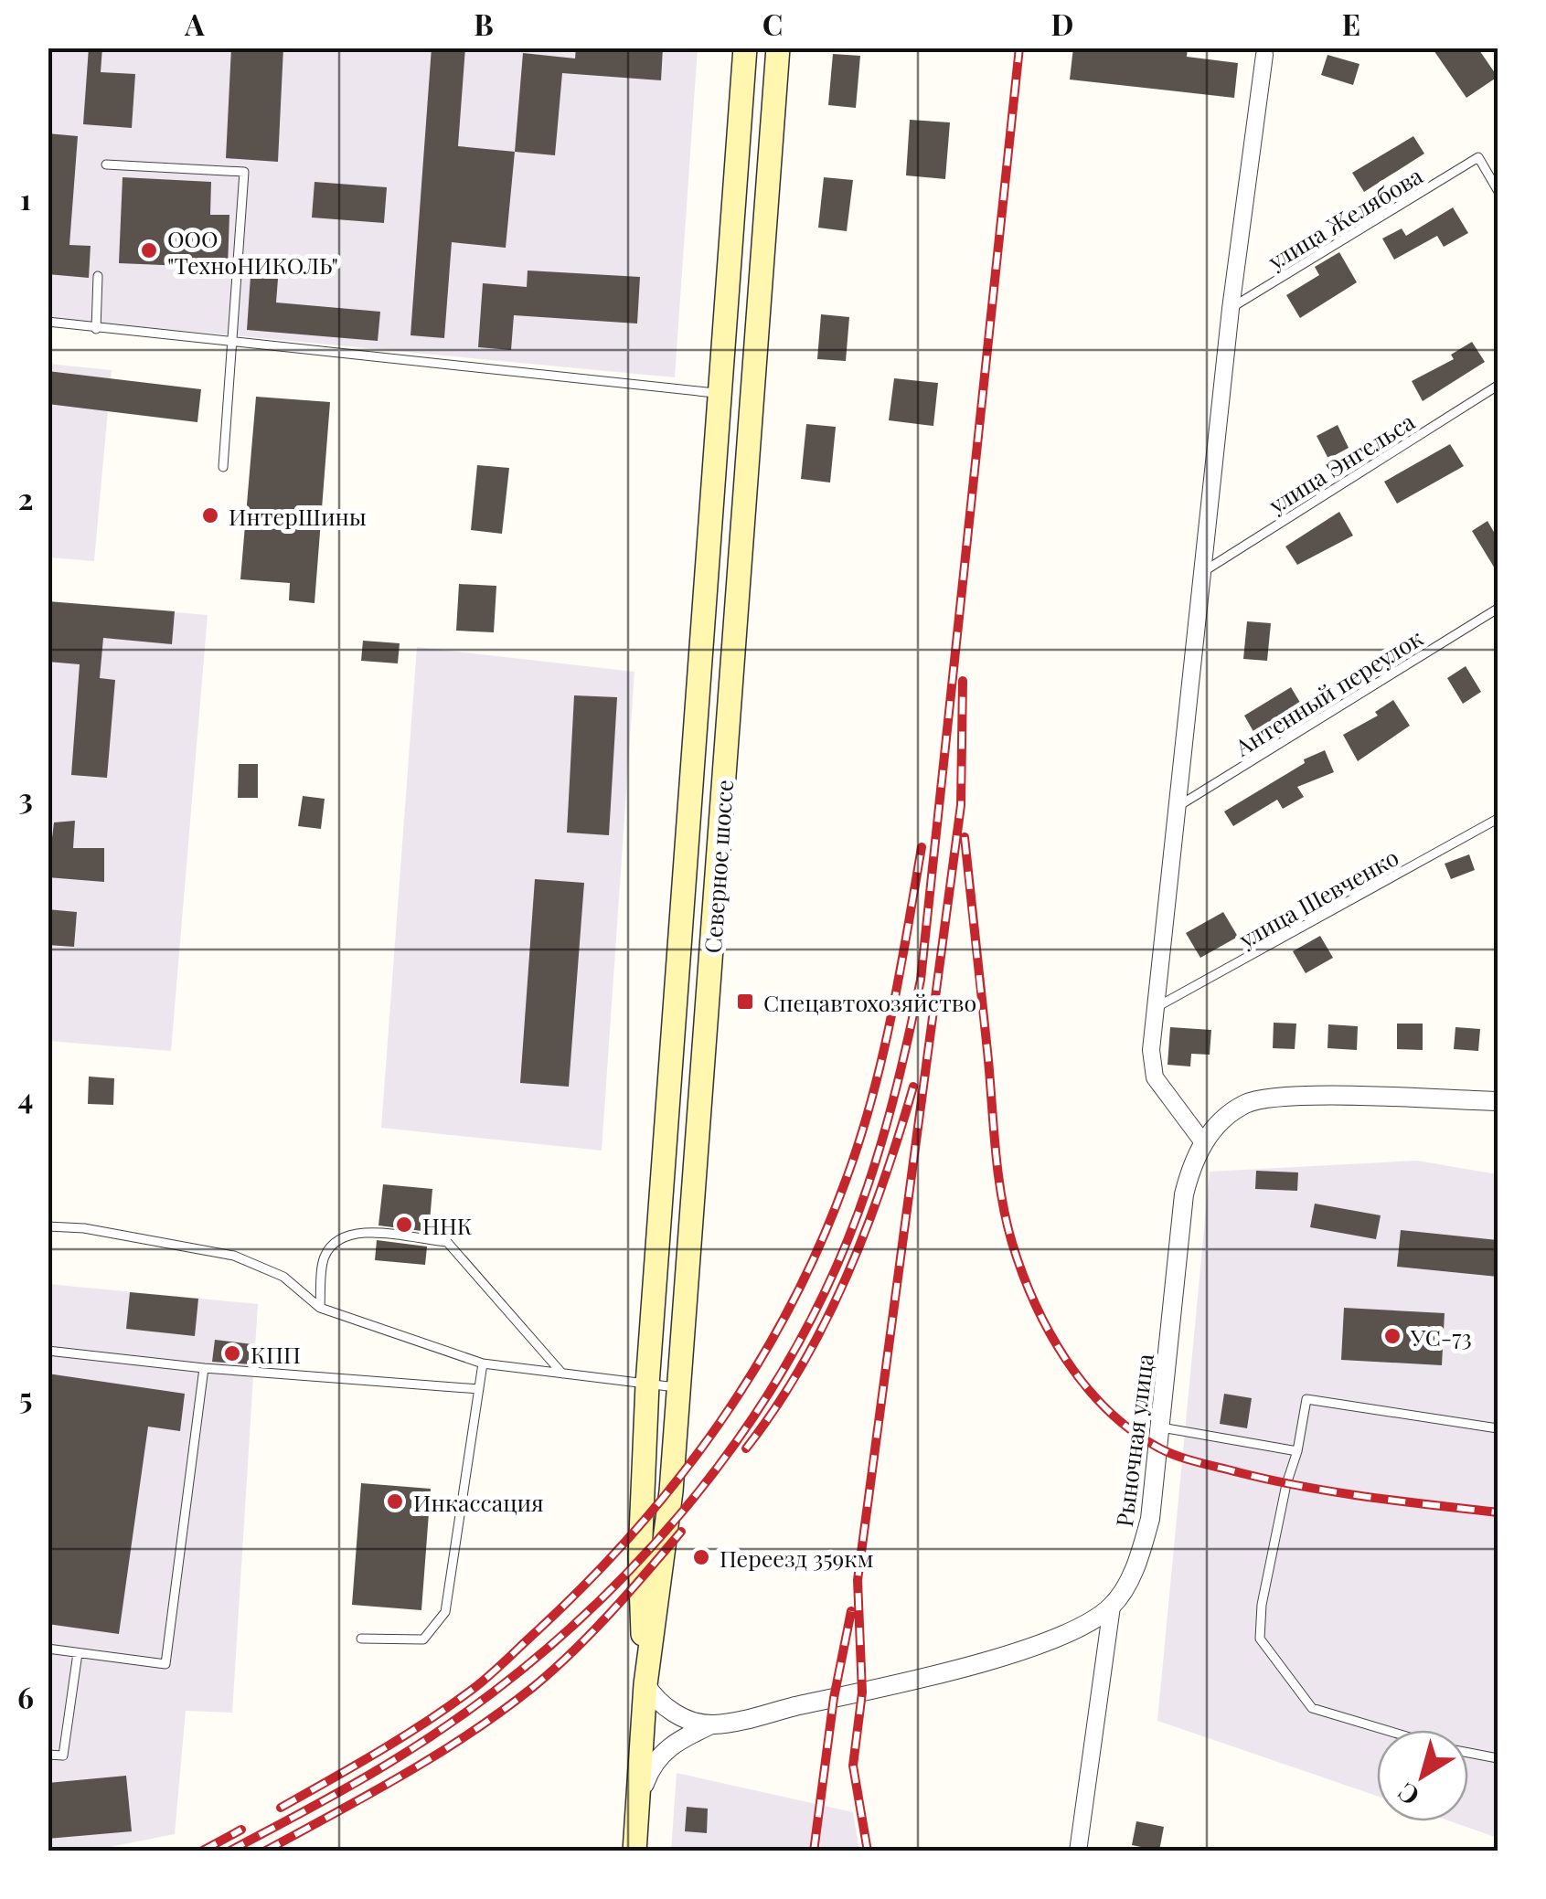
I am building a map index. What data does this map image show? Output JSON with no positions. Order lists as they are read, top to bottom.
{
  "streets": {
    "main road": ["Северное шоссе"],
    "street": ["Рыночная улица"],
    "lane": [
      "улица Желябова",
      "улица Энгельса",
      "Антенный переулок",
      "улица Шевченко"
    ]
  },
  "crossings": [
    ["Северное шоссе", "Рыночная улица"]
  ],
  "places": {
    "other": [
      "ООО \"ТехноНИКОЛЬ\"",
      "ИнтерШины",
      "ННК",
      "УС-73",
      "КПП",
      "Инкассация",
      "Переезд 359км"
    ],
    "transit": ["Спецавтохозяйство"]
  },
  "north": "bottom left",
  "grid": {
    "columns": [
      "A",
      "B",
      "C",
      "D",
      "E"
    ],
    "rows": [
      "1",
      "2",
      "3",
      "4",
      "5",
      "6"
    ]
  }
}
